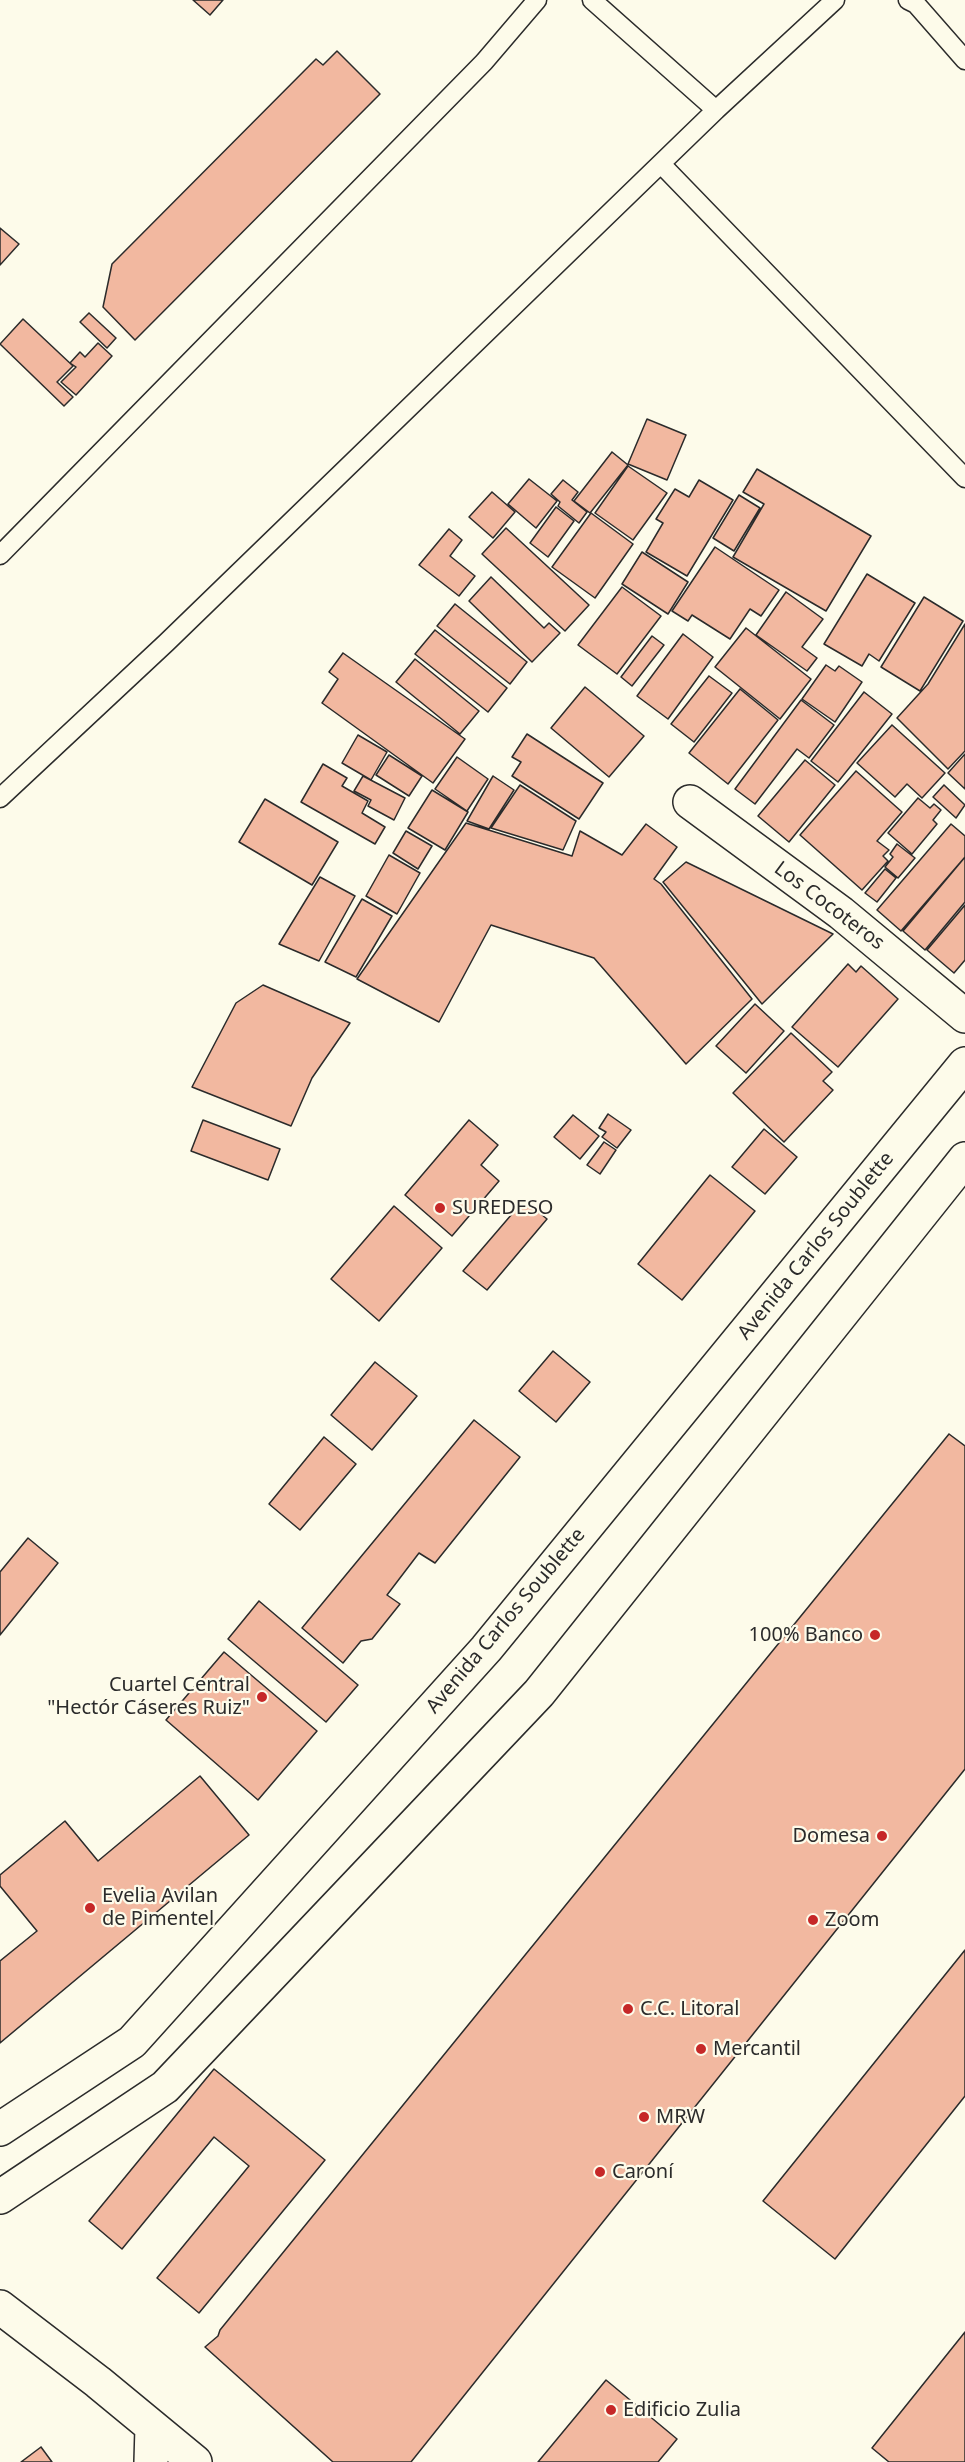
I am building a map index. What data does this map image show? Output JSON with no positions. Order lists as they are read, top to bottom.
{
  "streets": {
    "main road": ["Los Cocoteros", "Avenida Carlos Soublette"]
  },
  "places": [
    "SUREDESO",
    "100% Banco",
    "Cuartel Central \"Hectór Cáseres Ruiz\"",
    "Domesa",
    "Evelia Avilan de Pimentel",
    "Zoom",
    "C.C. Litoral",
    "Mercantil",
    "MRW",
    "Caroní",
    "Edificio Zulia"
  ]
}
